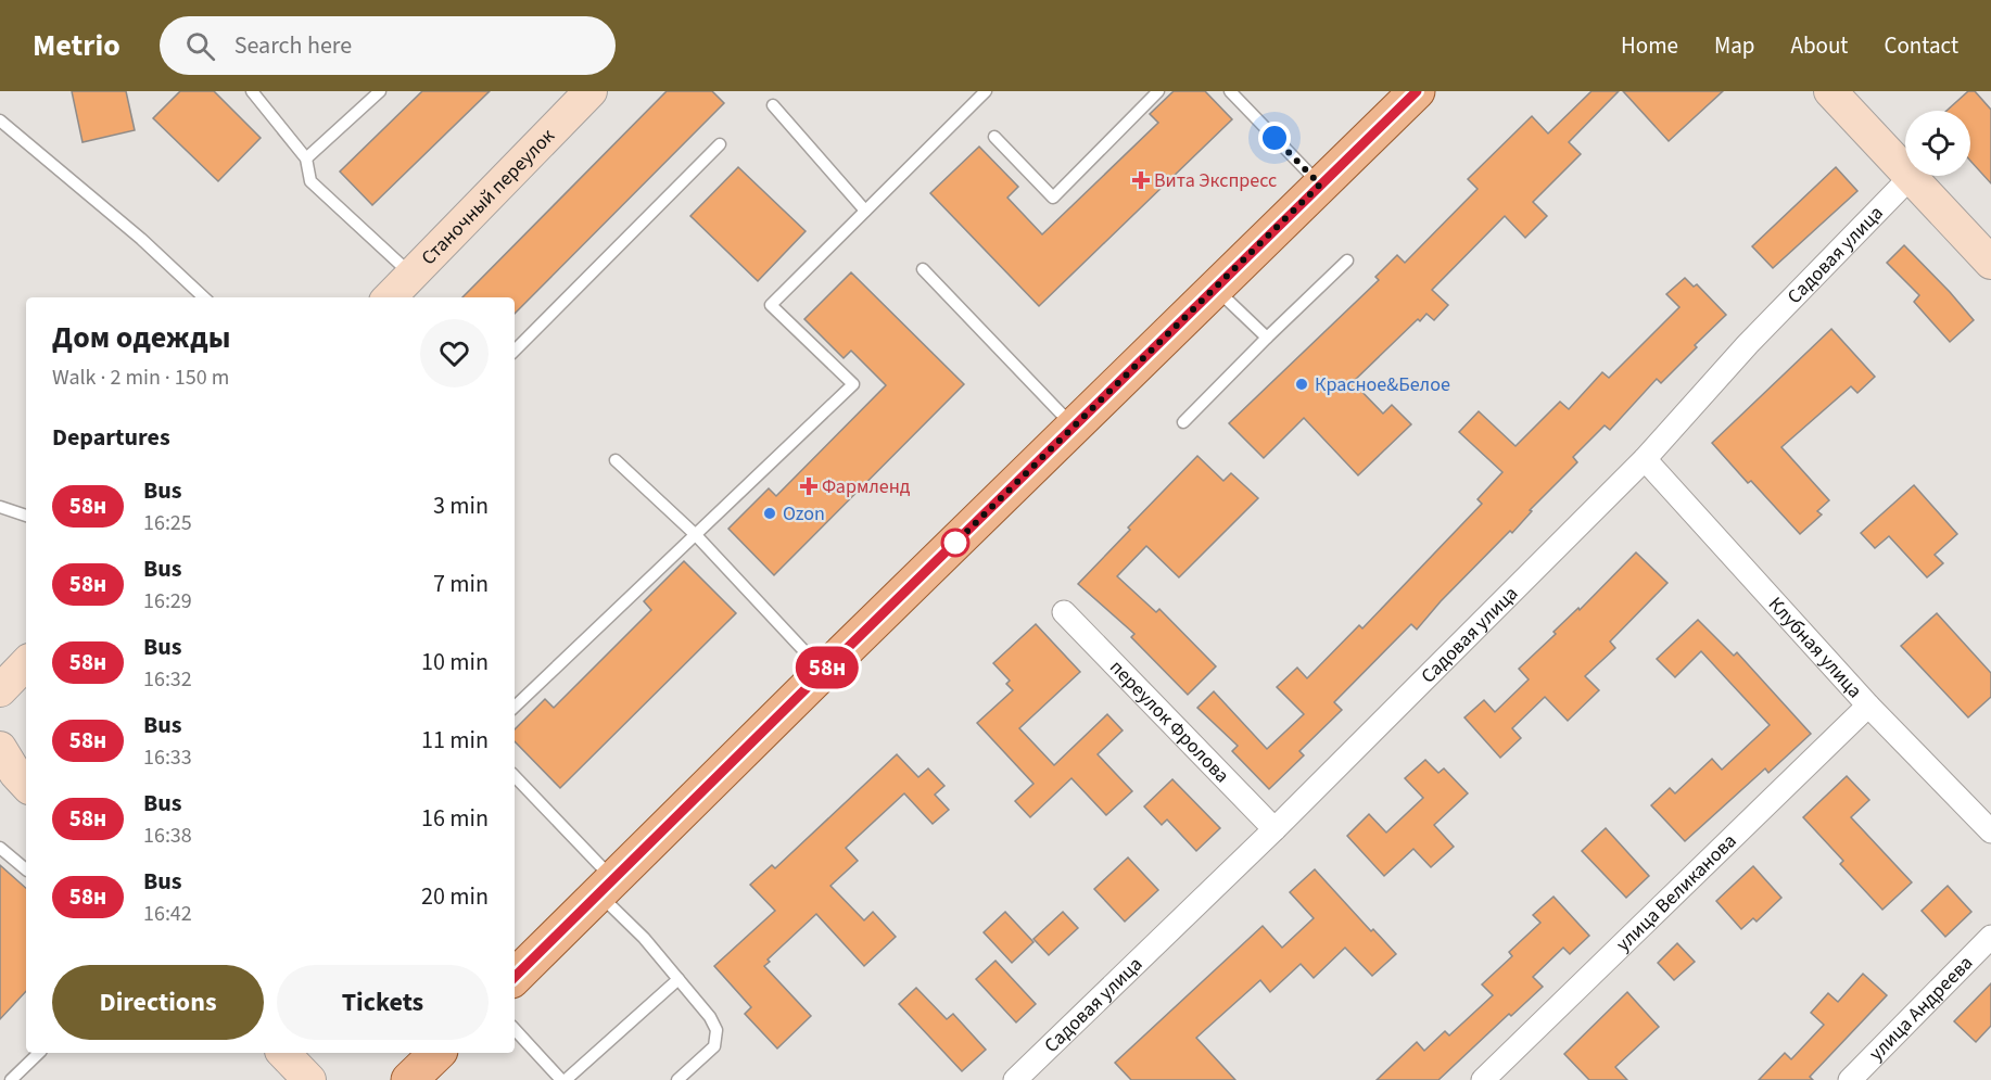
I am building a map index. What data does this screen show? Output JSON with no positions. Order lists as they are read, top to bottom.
{
  "streets": {
    "main road": ["Станочный переулок"],
    "street": [
      "Садовая улица",
      "Клубная улица",
      "переулок Фролова",
      "улица Великанова",
      "улица Андреева"
    ]
  },
  "crossings": [
    ["Садовая улица", "Клубная улица"],
    ["Садовая улица", "переулок Фролова"],
    ["Клубная улица", "улица Великанова"]
  ],
  "places": {
    "health": ["Вита Экспресс", "Фармленд"],
    "other": ["Красное&Белое", "Ozon"]
  },
  "lines": ["bus line 58н"],
  "page": {
    "header": "Metrio",
    "search": "Search here",
    "nav": [
      "Home",
      "Map",
      "About",
      "Contact"
    ],
    "on_map": "58н",
    "heading": [
      ["Дом одежды", "Walk · 2 min · 150 m"],
      "Departures"
    ],
    "list": [
      {
        "mark": "58н",
        "name": "Bus",
        "note": "16:25",
        "value": "3 min"
      },
      {
        "mark": "58н",
        "name": "Bus",
        "note": "16:29",
        "value": "7 min"
      },
      {
        "mark": "58н",
        "name": "Bus",
        "note": "16:32",
        "value": "10 min"
      },
      {
        "mark": "58н",
        "name": "Bus",
        "note": "16:33",
        "value": "11 min"
      },
      {
        "mark": "58н",
        "name": "Bus",
        "note": "16:38",
        "value": "16 min"
      },
      {
        "mark": "58н",
        "name": "Bus",
        "note": "16:42",
        "value": "20 min"
      }
    ],
    "buttons": ["Directions", "Tickets"]
  }
}
